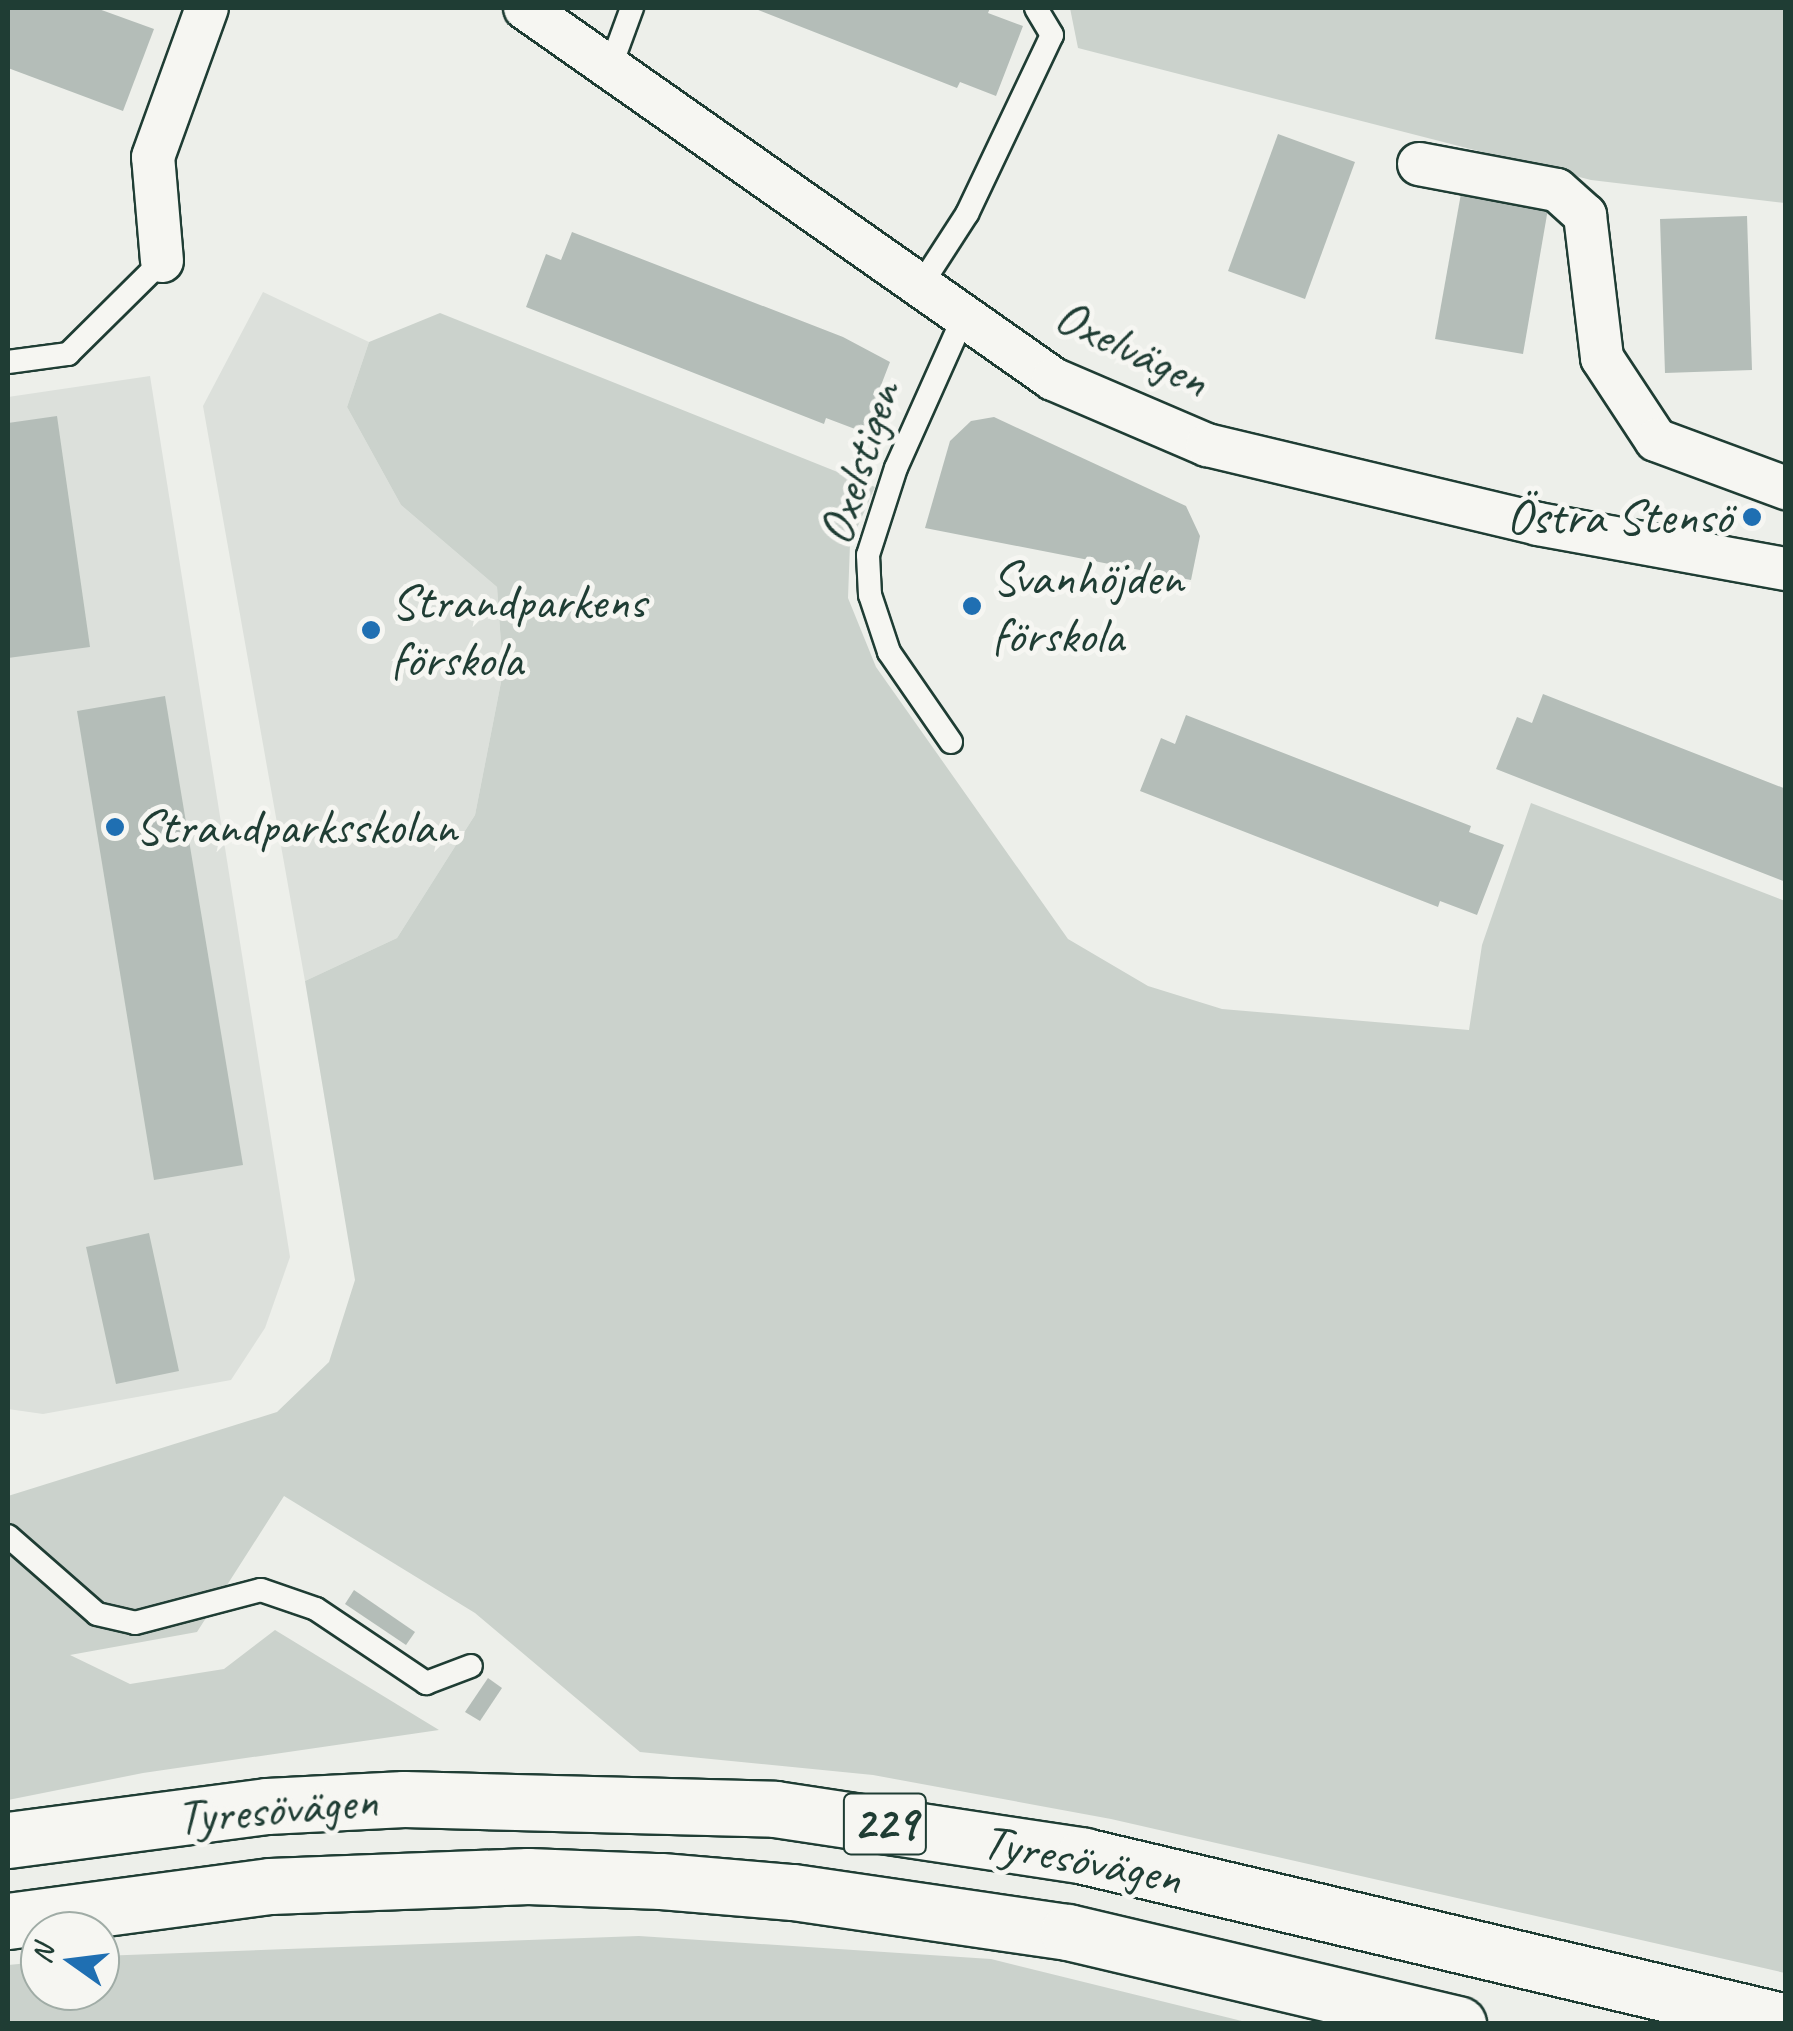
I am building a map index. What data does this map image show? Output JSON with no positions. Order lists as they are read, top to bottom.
{
  "streets": {
    "highway": ["Tyresövägen", "229"],
    "street": ["Oxelvägen"],
    "lane": ["Oxelstigen"]
  },
  "crossings": [
    ["Oxelvägen", "Oxelstigen"]
  ],
  "places": [
    "Östra Stensö",
    "Svanhöjden förskola",
    "Strandparkens förskola",
    "Strandparksskolan"
  ],
  "north": "left"
}
